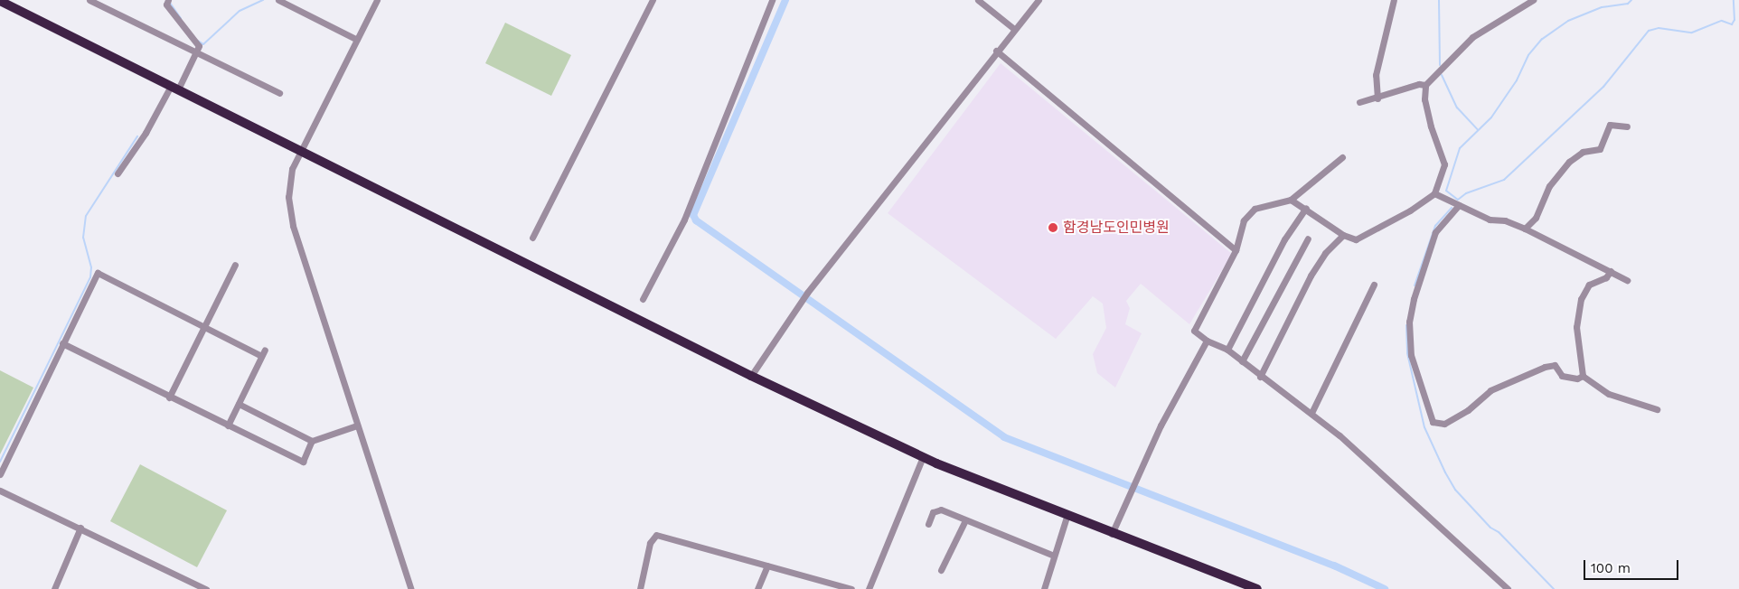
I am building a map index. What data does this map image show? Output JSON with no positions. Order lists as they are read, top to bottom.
{
  "places": ["함경남도인민병원"],
  "scale_bar": "100 m"
}
